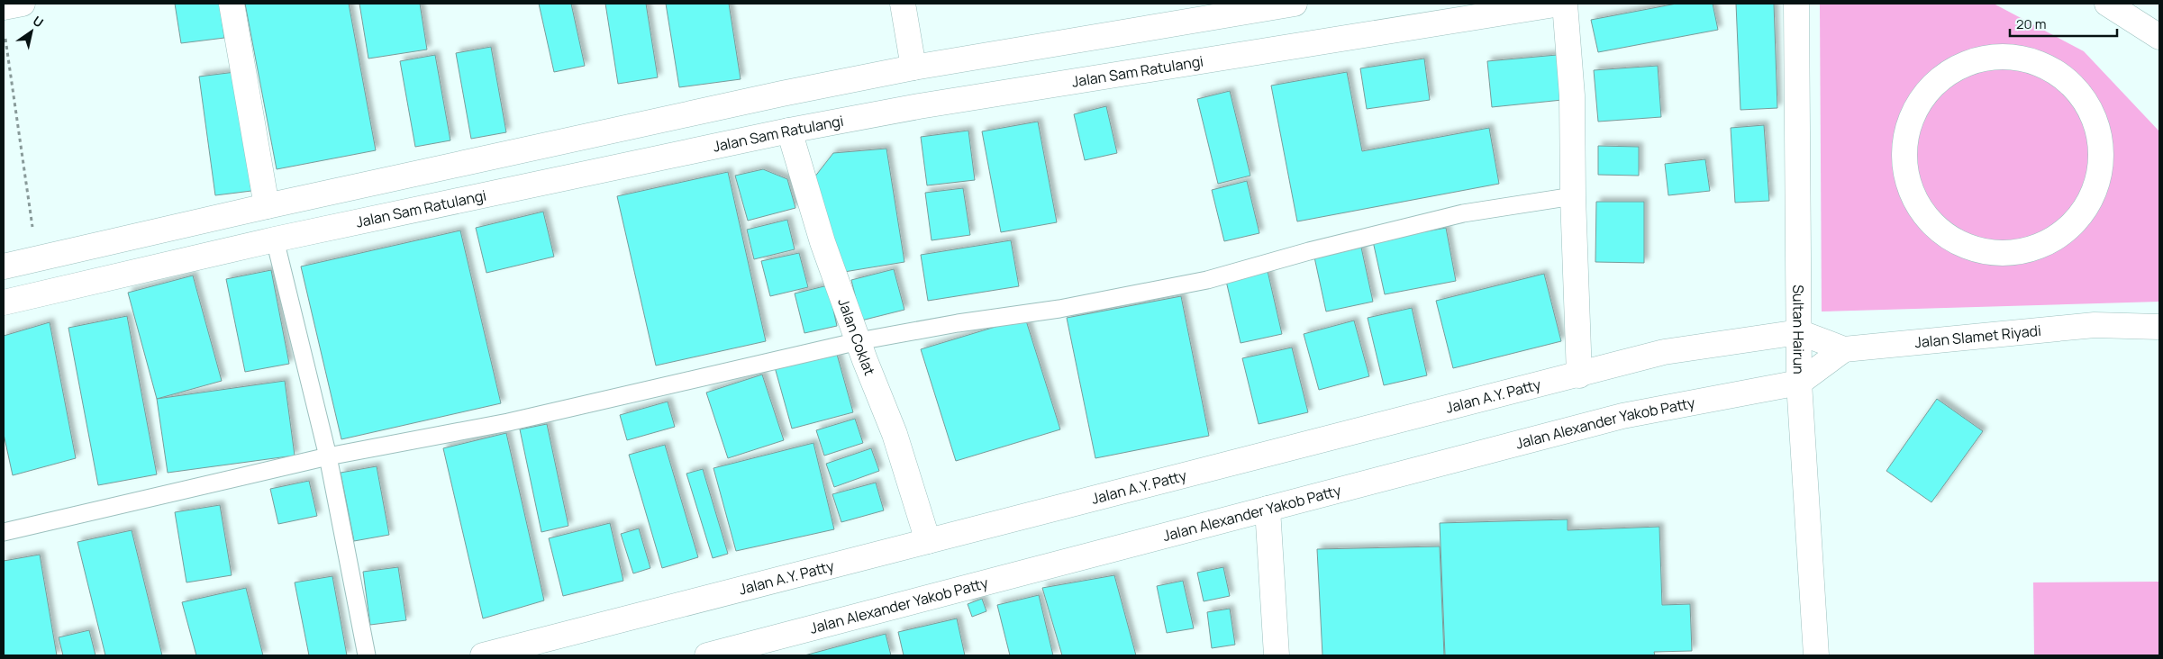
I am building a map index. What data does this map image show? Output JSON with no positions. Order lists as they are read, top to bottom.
{
  "streets": {
    "street": [
      "Jalan Sam Ratulangi",
      "Sultan Hairun",
      "Jalan Slamet Riyadi",
      "Jalan Coklat",
      "Jalan A.Y. Patty",
      "Jalan Alexander Yakob Patty"
    ]
  },
  "crossings": [
    ["Jalan Sam Ratulangi", "Jalan Coklat"],
    ["Sultan Hairun", "Jalan Slamet Riyadi"],
    ["Sultan Hairun", "Jalan A.Y. Patty"],
    ["Sultan Hairun", "Jalan Alexander Yakob Patty"],
    ["Jalan Slamet Riyadi", "Jalan A.Y. Patty"],
    ["Jalan Coklat", "Jalan A.Y. Patty"]
  ],
  "scale_bar": "20 m",
  "north": "top right"
}
